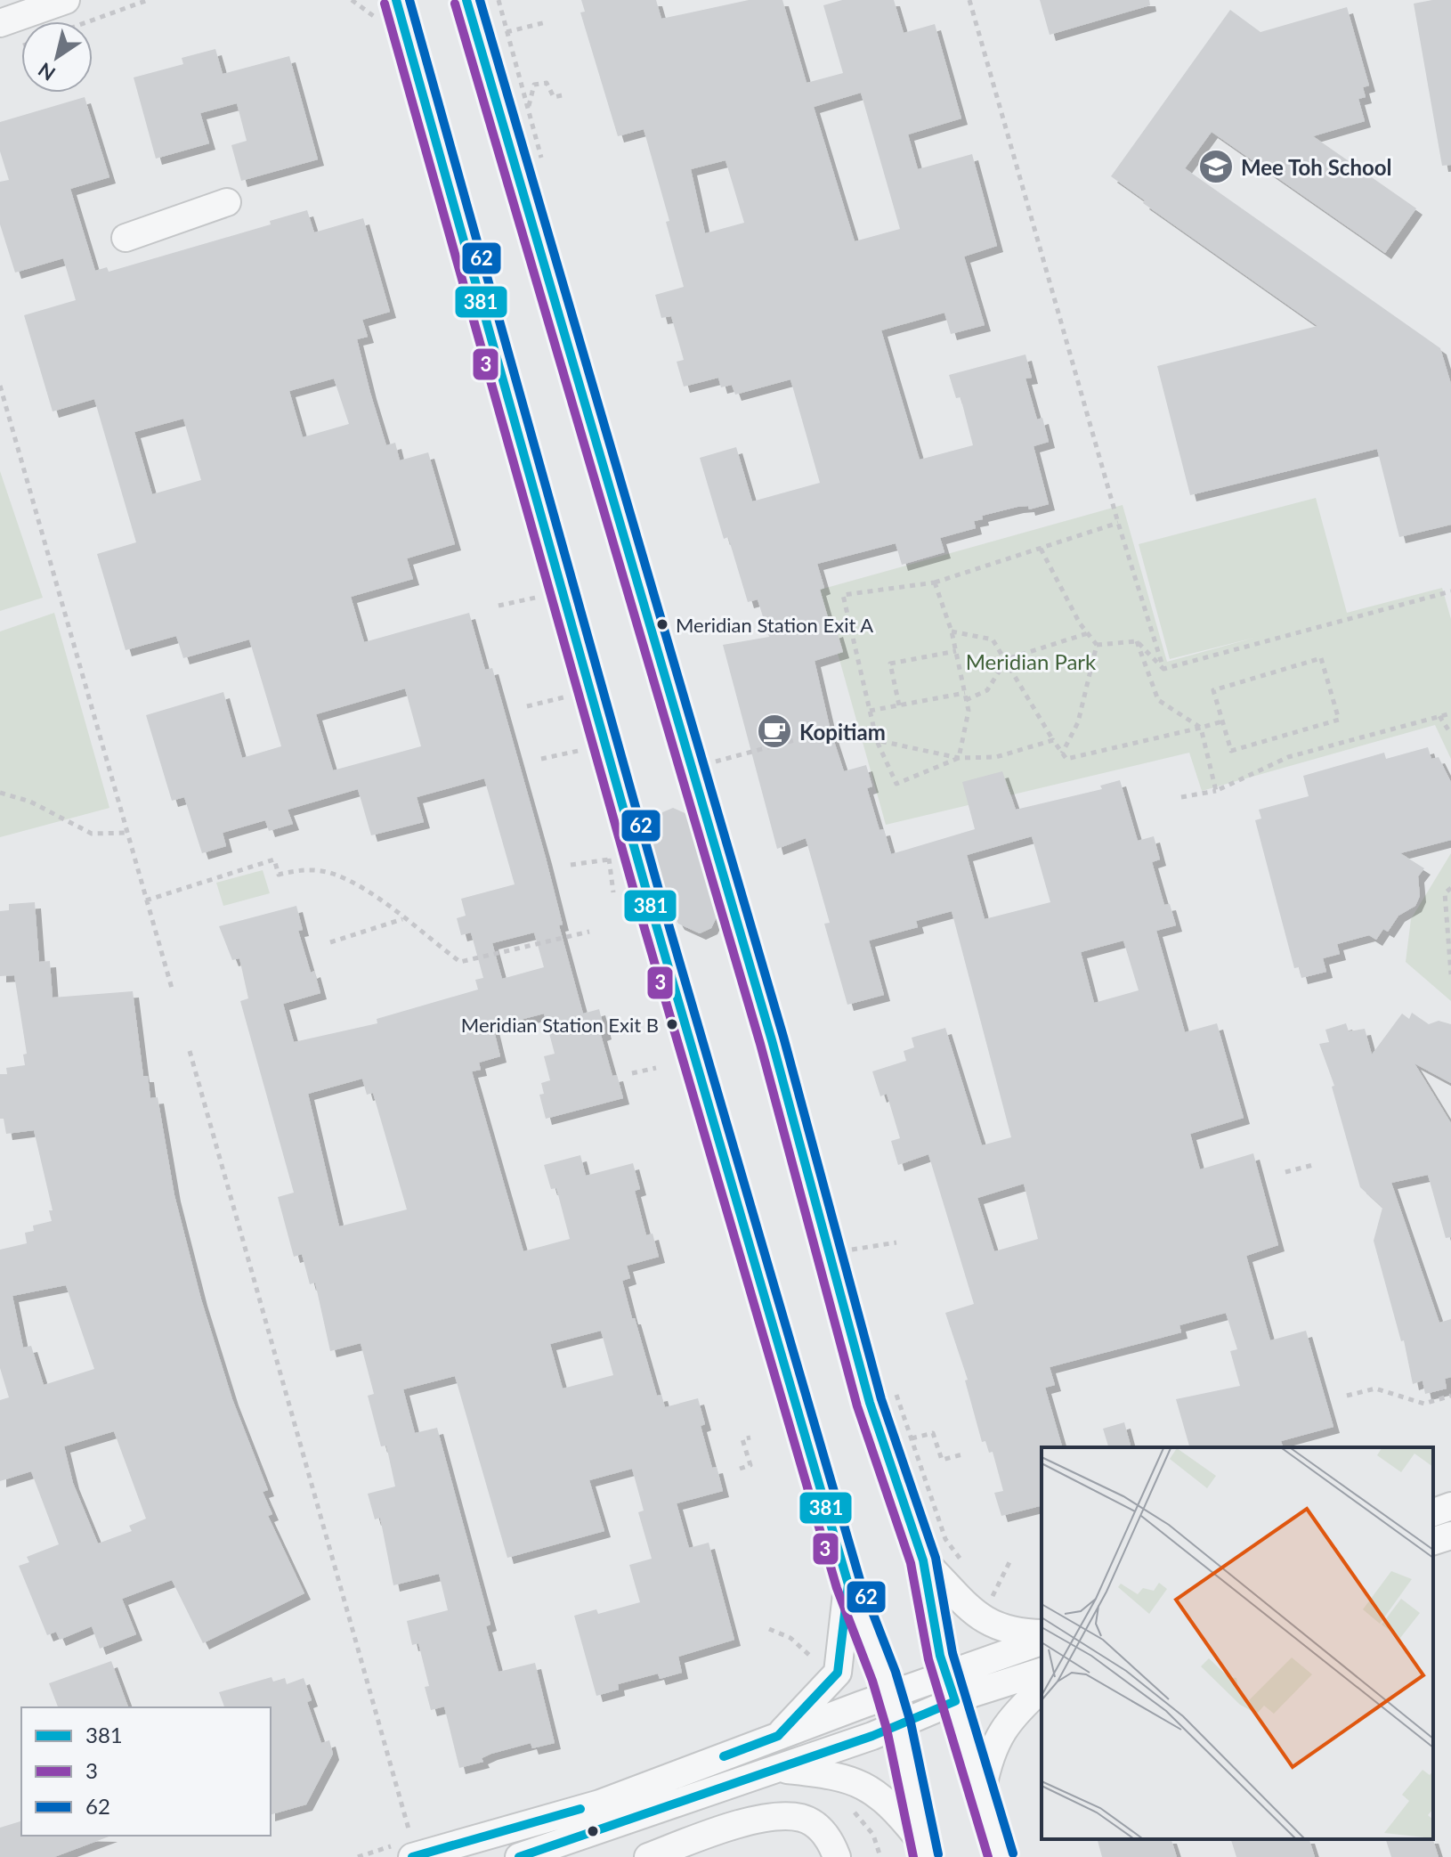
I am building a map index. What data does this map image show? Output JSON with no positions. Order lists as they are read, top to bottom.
{
  "parks": ["Meridian Park"],
  "places": {
    "school or university": ["Mee Toh School"],
    "other": ["Meridian Station Exit A", "Meridian Station Exit B"],
    "cafe": ["Kopitiam"]
  },
  "lines": ["transit line 381", "transit line 62", "transit line 3"],
  "legend": ["381", "3", "62"],
  "north": "bottom left"
}
